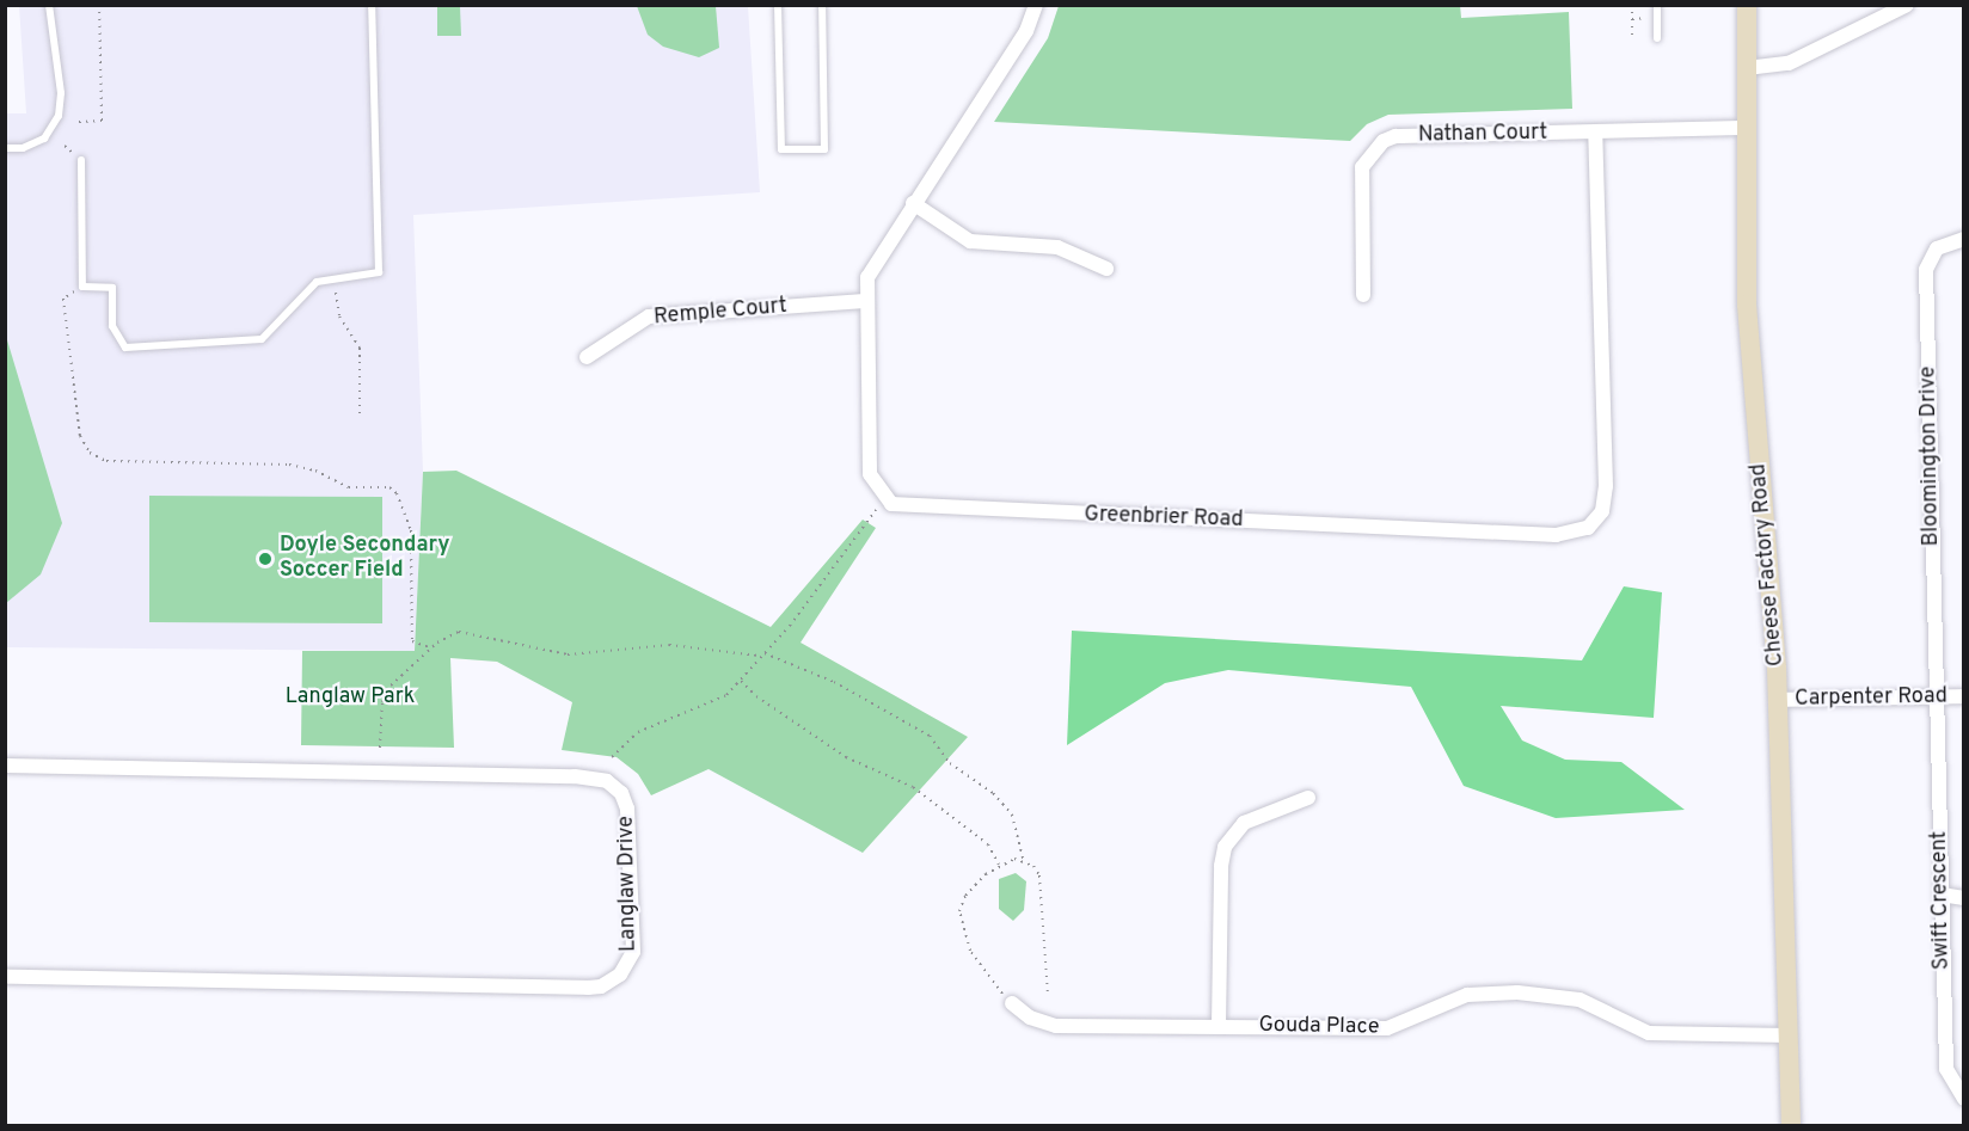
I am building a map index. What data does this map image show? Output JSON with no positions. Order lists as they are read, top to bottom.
{
  "streets": {
    "main road": ["Cheese Factory Road"],
    "street": [
      "Nathan Court",
      "Remple Court",
      "Bloomington Drive",
      "Greenbrier Road",
      "Carpenter Road",
      "Langlaw Drive",
      "Swift Crescent",
      "Gouda Place"
    ]
  },
  "crossings": [
    ["Nathan Court", "Greenbrier Road"],
    ["Nathan Court", "Cheese Factory Road"],
    ["Bloomington Drive", "Carpenter Road"],
    ["Bloomington Drive", "Swift Crescent"],
    ["Cheese Factory Road", "Carpenter Road"],
    ["Cheese Factory Road", "Gouda Place"],
    ["Carpenter Road", "Swift Crescent"]
  ],
  "parks": ["Langlaw Park"],
  "places": ["Doyle Secondary Soccer Field"]
}
